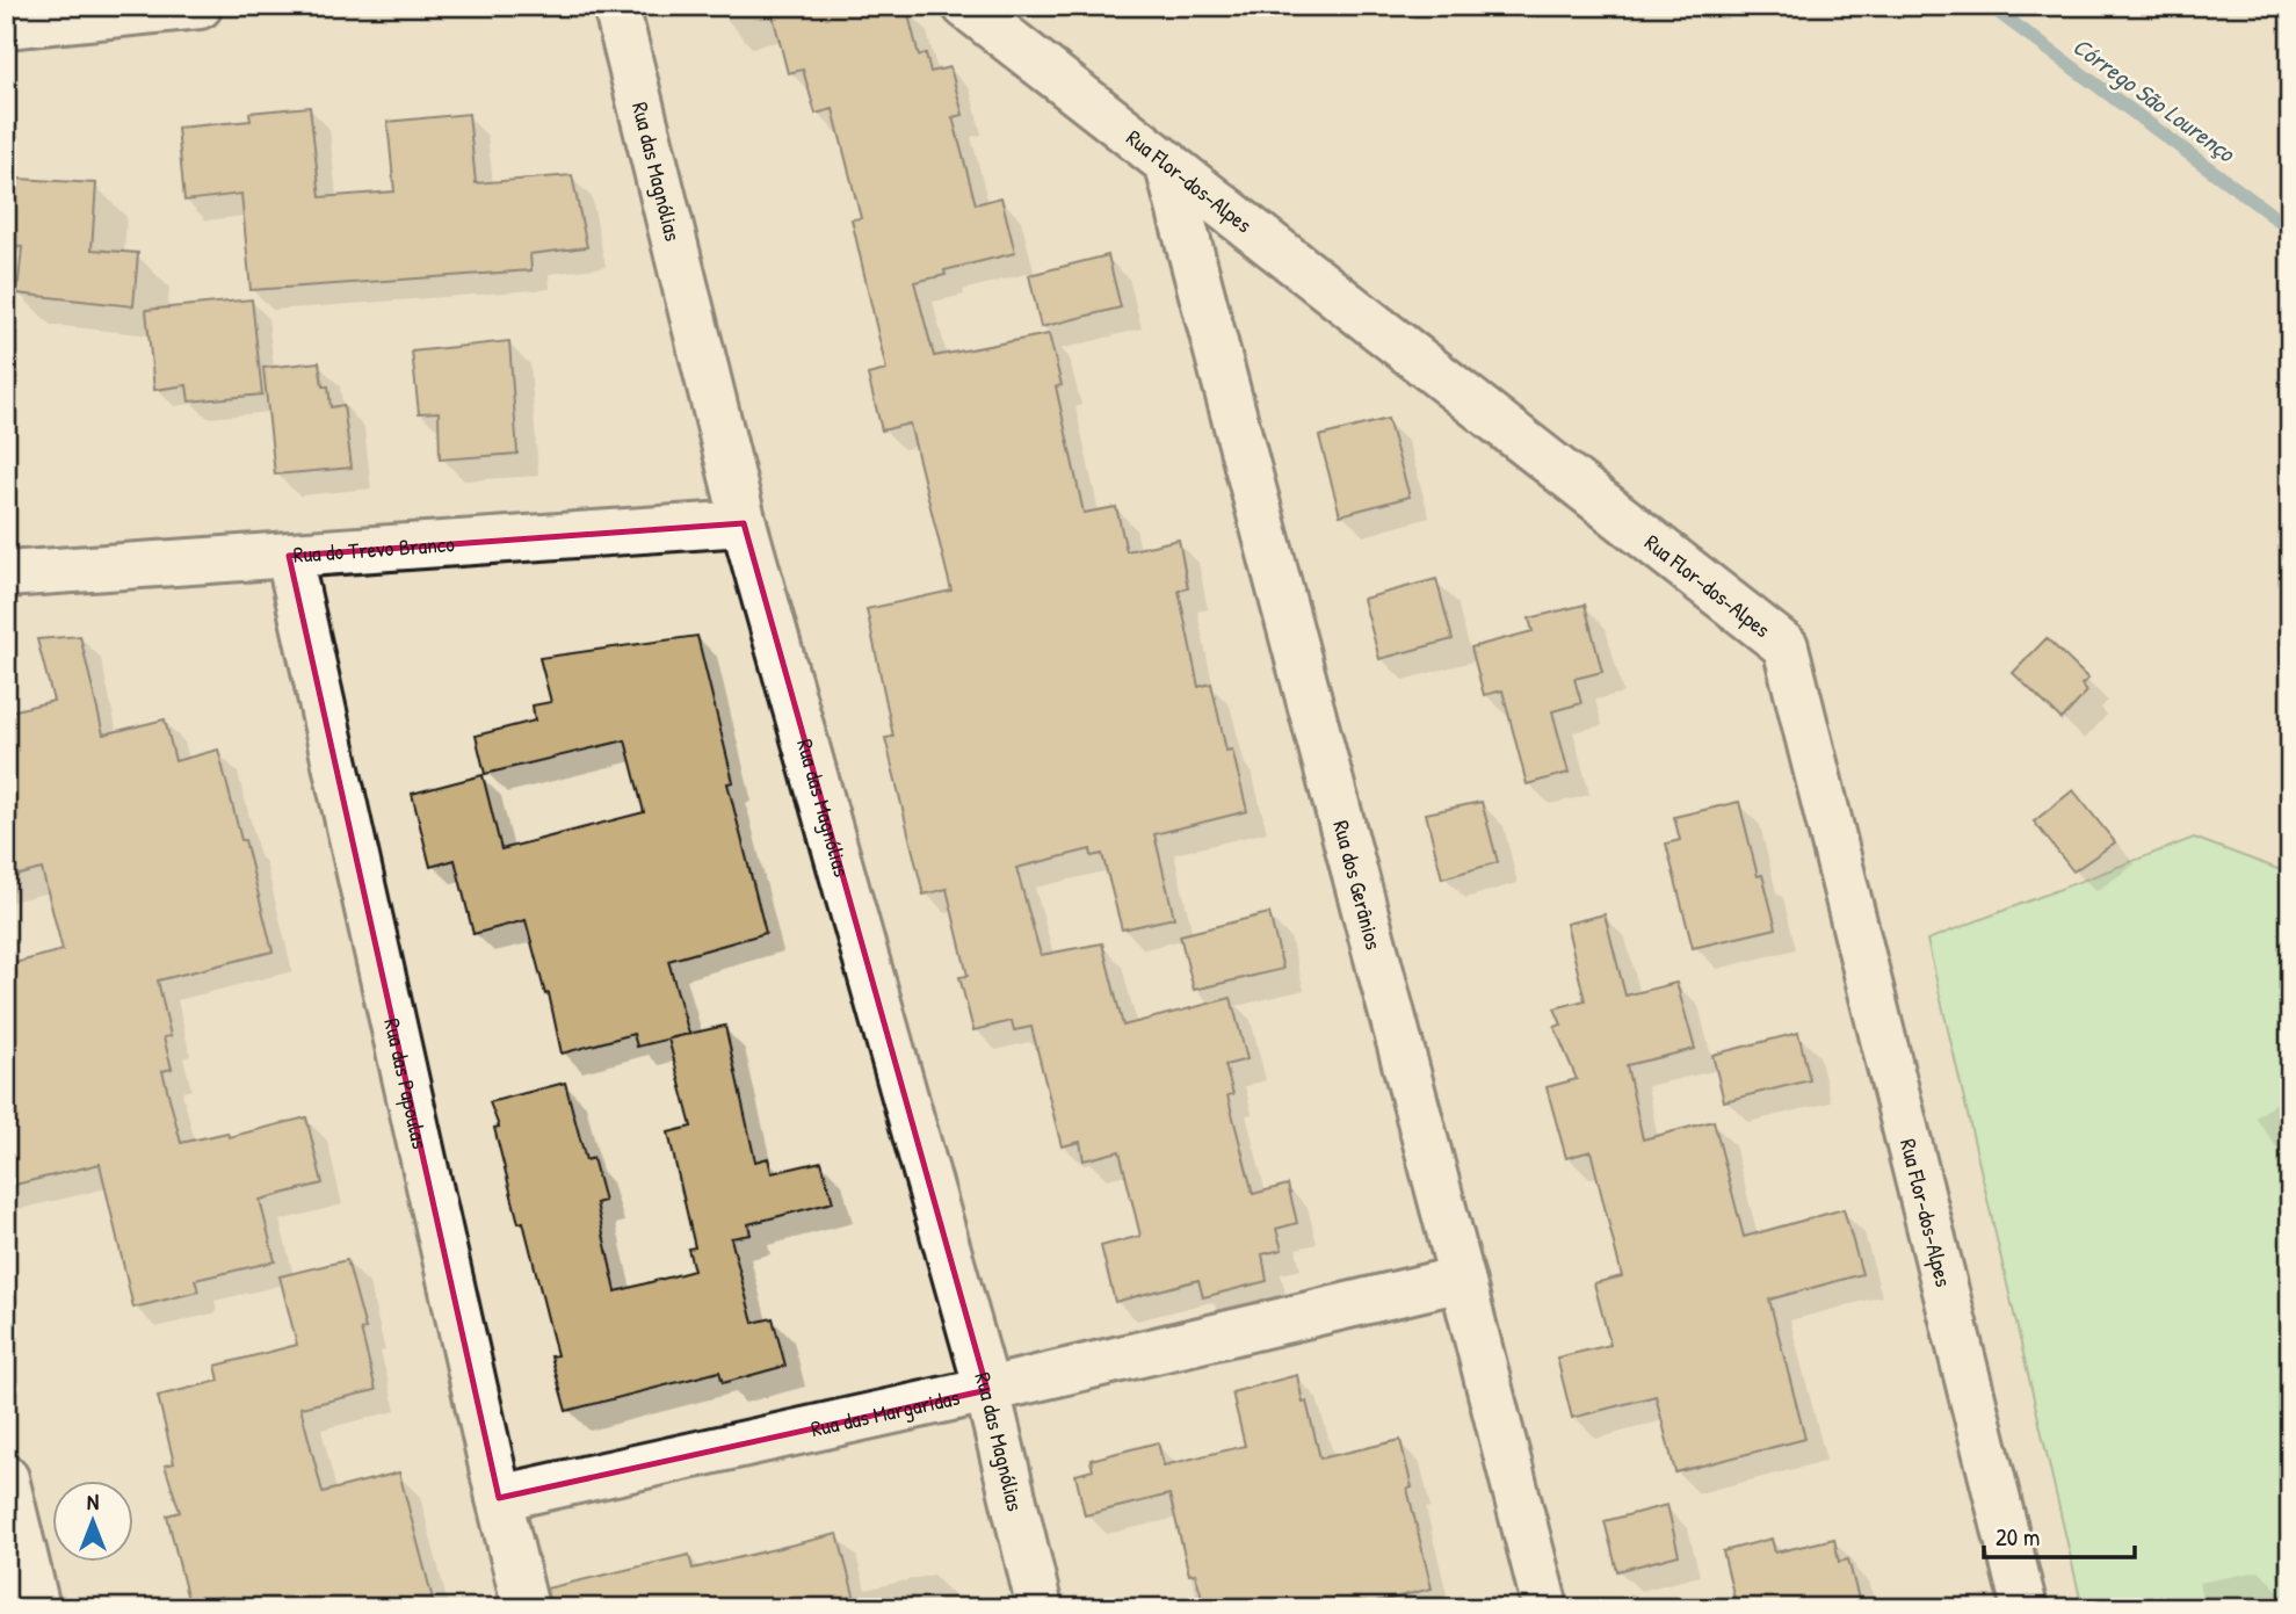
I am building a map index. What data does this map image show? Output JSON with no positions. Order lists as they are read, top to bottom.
{
  "streets": {
    "street": [
      "Rua das Magnólias",
      "Rua Flor-dos-Alpes",
      "Rua do Trevo Branco",
      "Rua dos Gerânios",
      "Rua das Papoulas",
      "Rua das Margaridas"
    ]
  },
  "crossings": [
    ["Rua das Magnólias", "Rua do Trevo Branco"],
    ["Rua das Magnólias", "Rua das Margaridas"],
    ["Rua Flor-dos-Alpes", "Rua dos Gerânios"],
    ["Rua do Trevo Branco", "Rua das Papoulas"],
    ["Rua dos Gerânios", "Rua das Margaridas"],
    ["Rua das Papoulas", "Rua das Margaridas"]
  ],
  "water": ["Córrego São Lourenço"],
  "scale_bar": "20 m",
  "north": "top"
}
